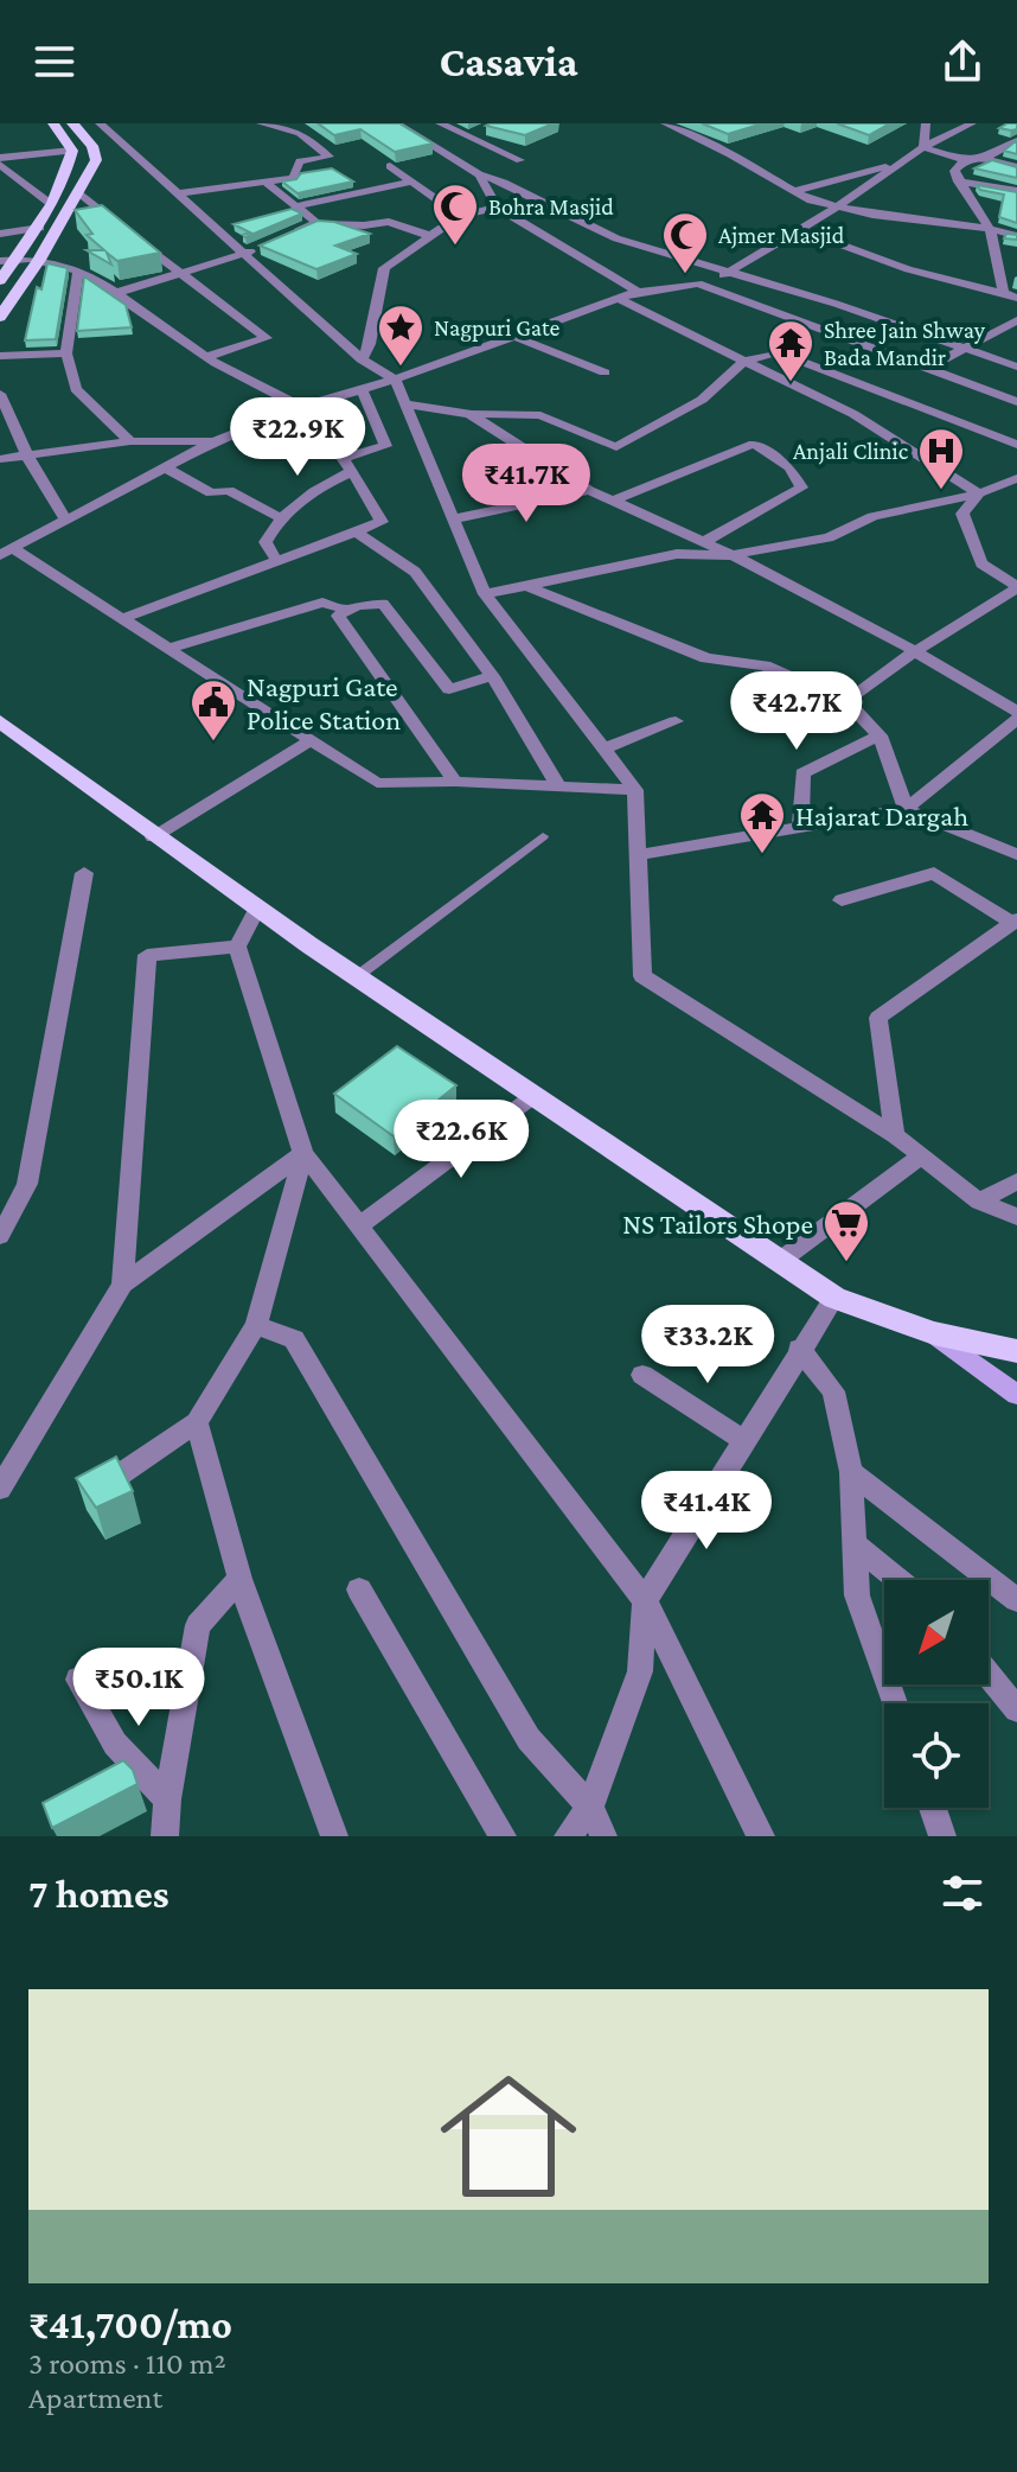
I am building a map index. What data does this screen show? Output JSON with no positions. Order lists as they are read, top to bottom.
{
  "places": {
    "mosque": ["Bohra Masjid", "Ajmer Masjid"],
    "place": ["Nagpuri Gate"],
    "temple": ["Shree Jain Shway Bada Mandir", "Hajarat Dargah"],
    "hospital": ["Anjali Clinic"],
    "public building": ["Nagpuri Gate Police Station"],
    "supermarket": ["NS Tailors Shope"]
  },
  "north": "bottom left",
  "page": {
    "header": "Casavia",
    "price": [
      "₹22.9K",
      "₹41.7K",
      "₹42.7K",
      "₹22.6K",
      "₹33.2K",
      "₹41.4K",
      "₹50.1K"
    ],
    "heading": "7 homes",
    "list": [
      {
        "name": "₹41,700/mo",
        "note": "3 rooms · 110 m² · Apartment"
      }
    ]
  }
}
